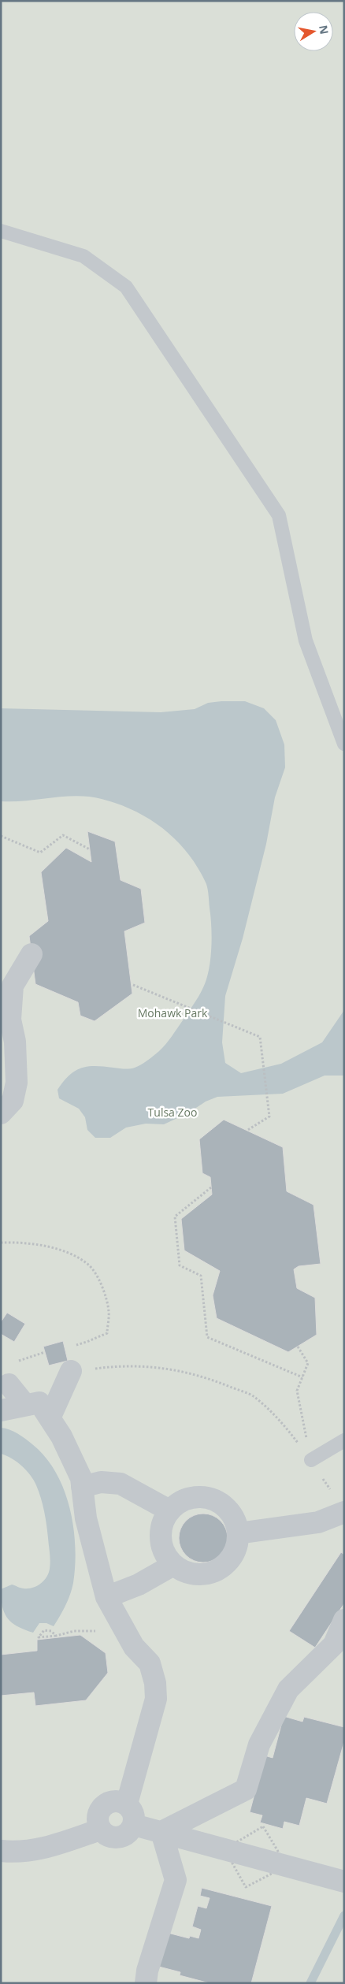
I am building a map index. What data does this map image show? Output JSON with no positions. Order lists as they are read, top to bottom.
{
  "parks": ["Mohawk Park", "Tulsa Zoo"],
  "north": "right"
}
